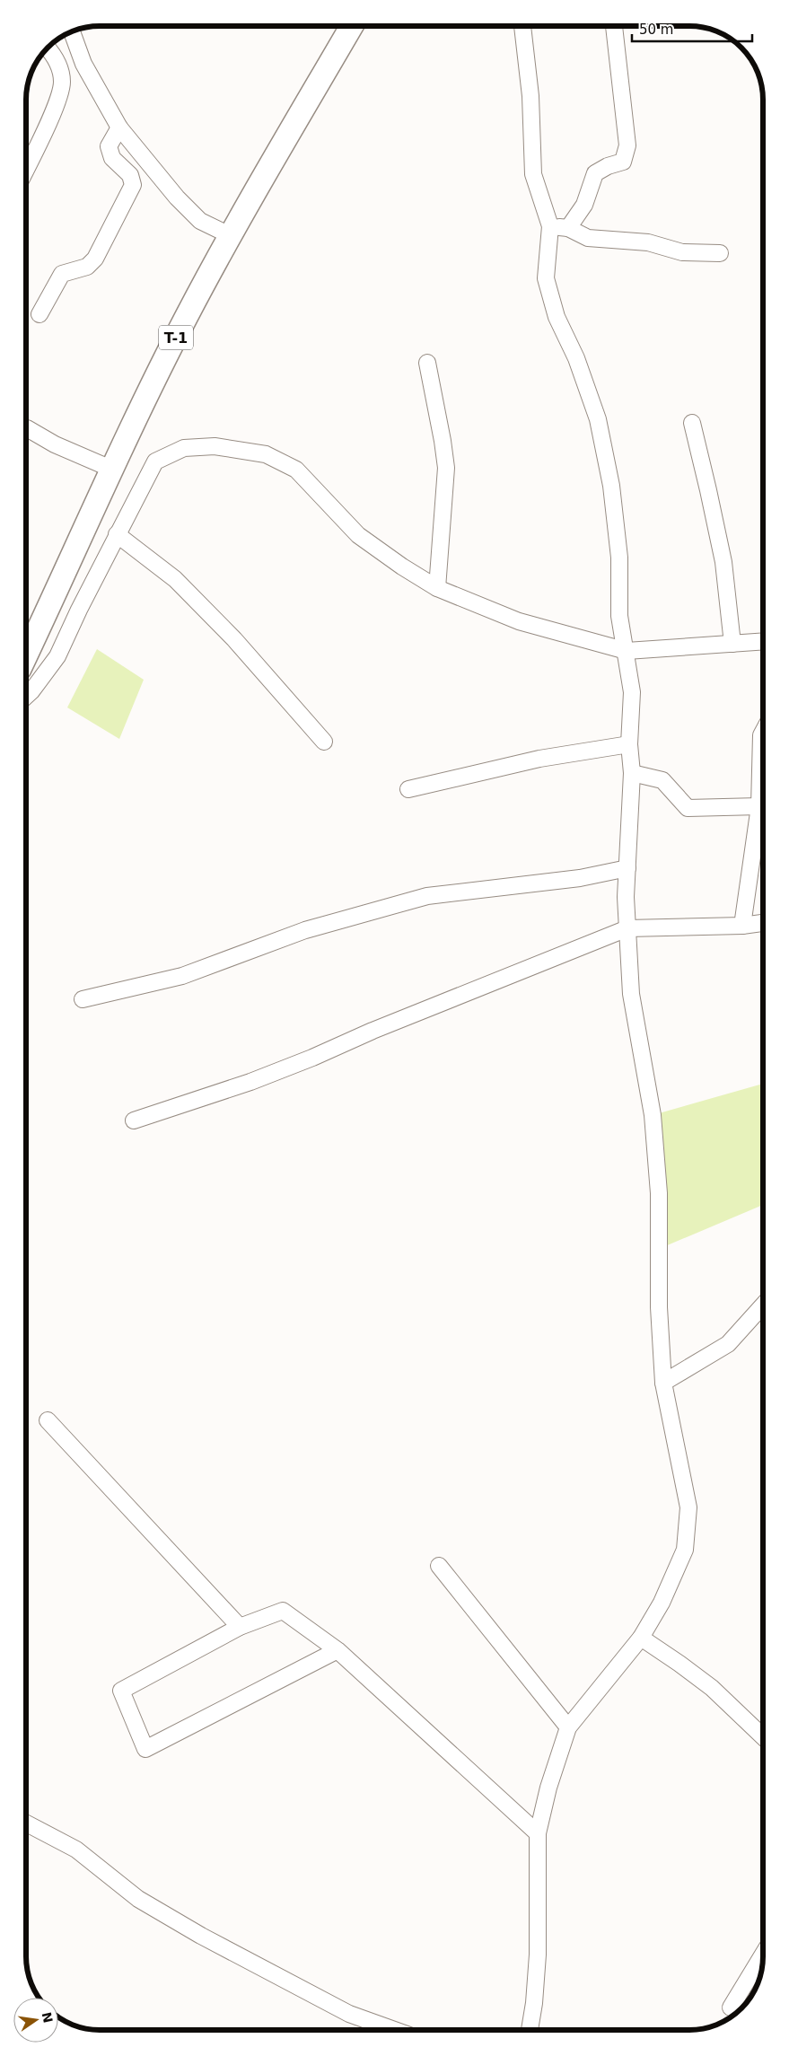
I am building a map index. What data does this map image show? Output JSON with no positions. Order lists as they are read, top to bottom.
{
  "streets": {
    "highway": ["T-1"]
  },
  "scale_bar": "50 m",
  "north": "right"
}
